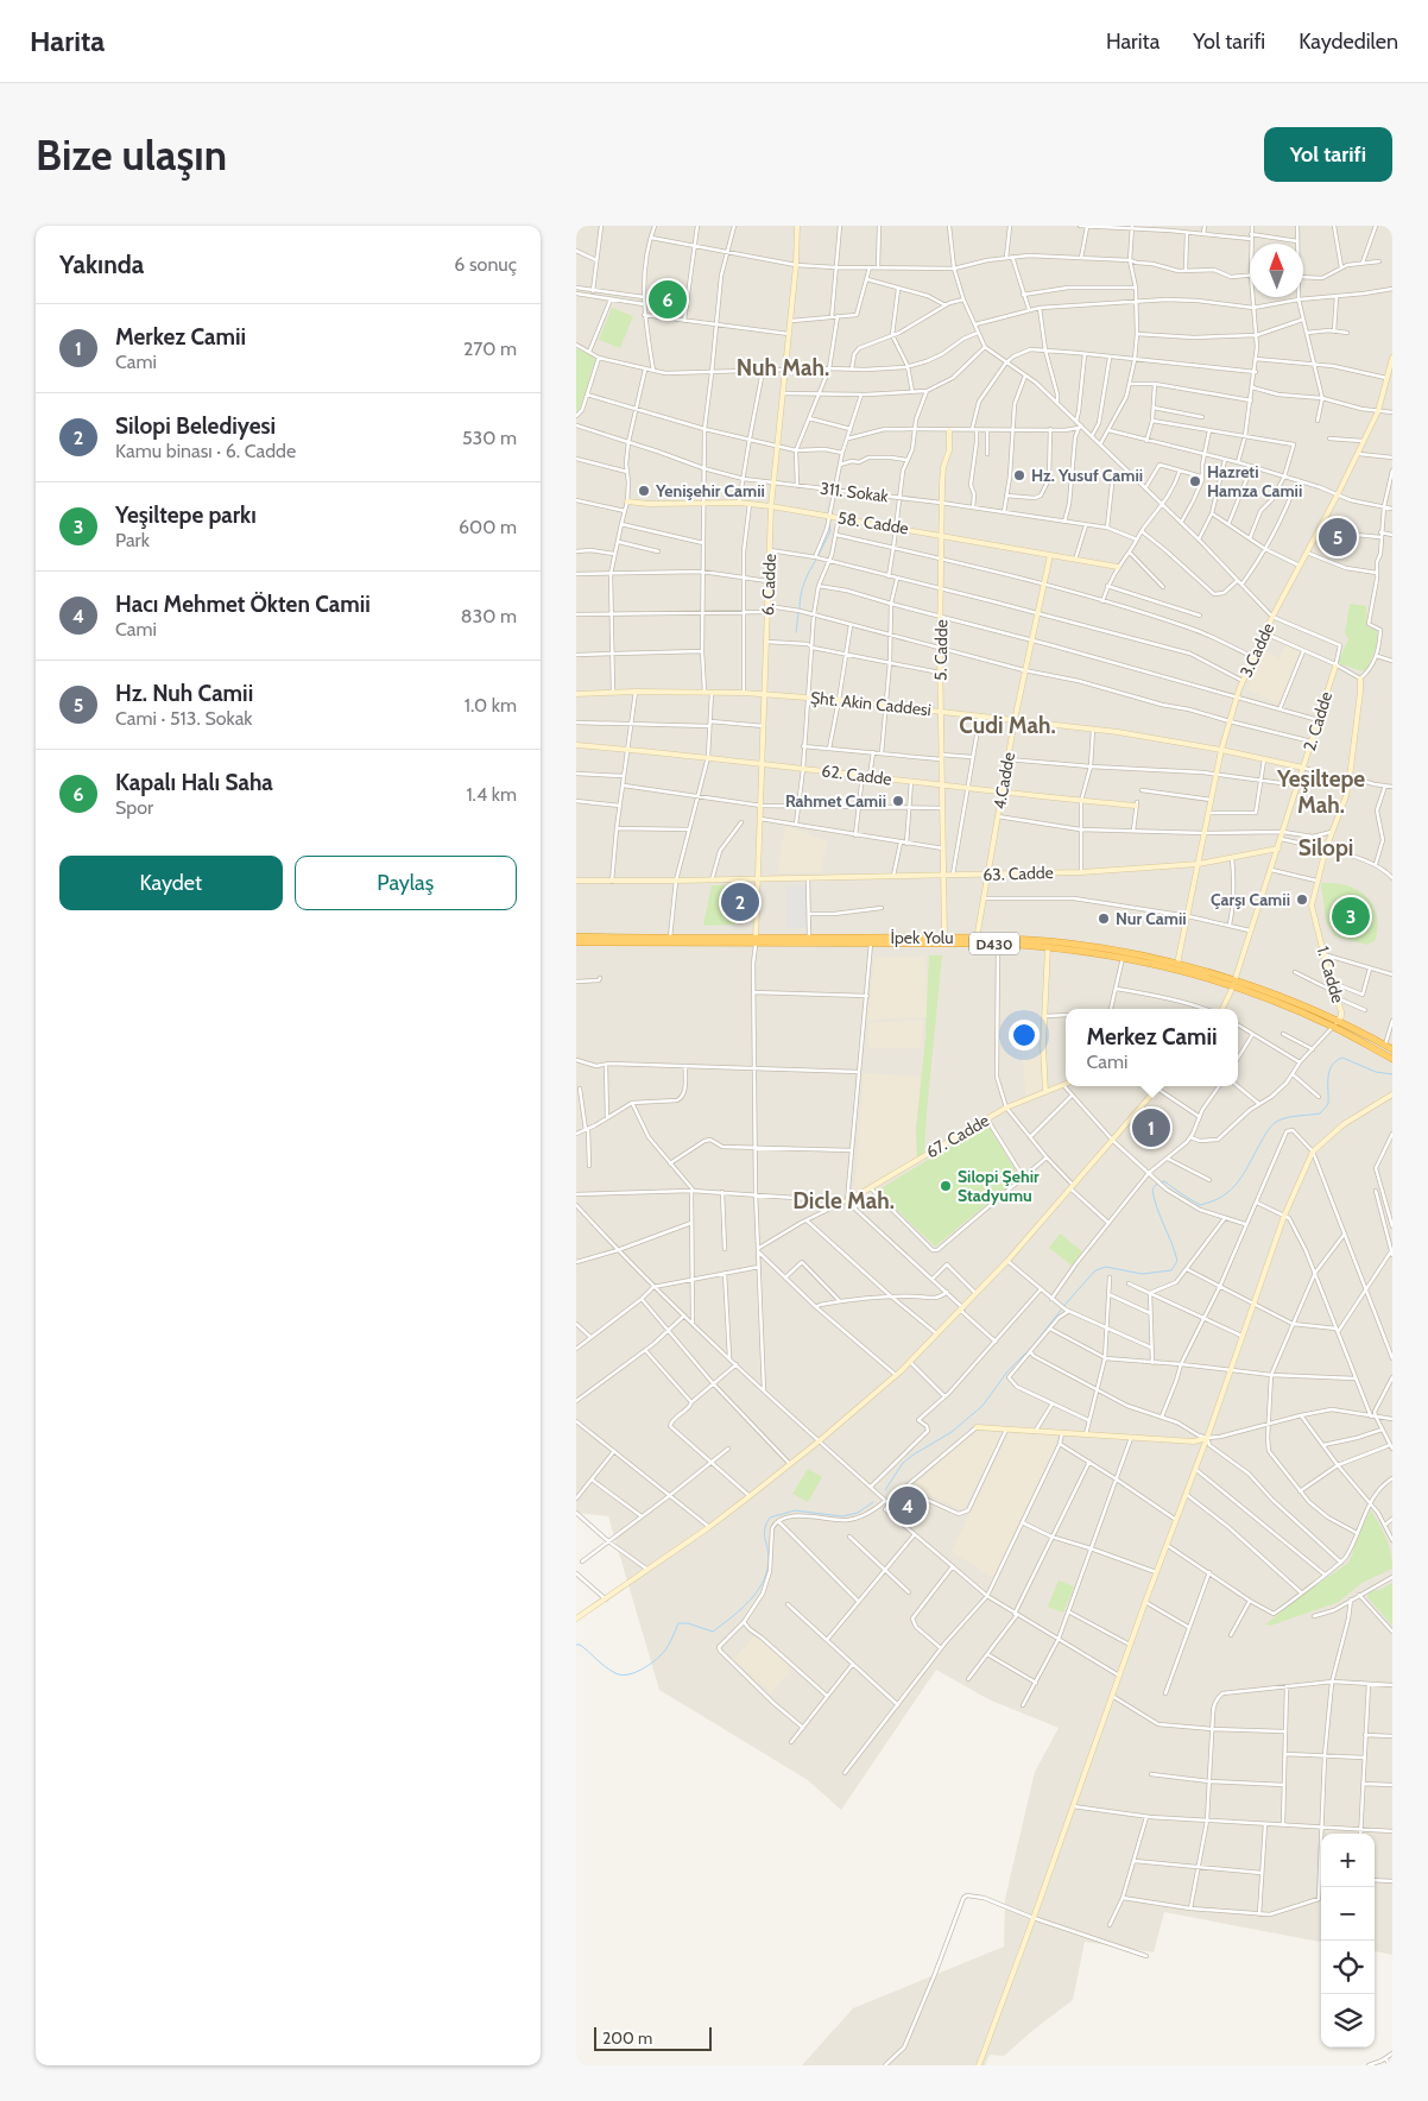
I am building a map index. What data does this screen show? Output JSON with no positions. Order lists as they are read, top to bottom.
{
  "streets": {
    "highway": ["İpek Yolu", "D430"],
    "street": [
      "311. Sokak",
      "58. Cadde",
      "6. Cadde",
      "5. Cadde",
      "3.Cadde",
      "Şht. Akin Caddesi",
      "2. Cadde",
      "62. Cadde",
      "4.Cadde",
      "63. Cadde",
      "1. Cadde",
      "67. Cadde"
    ]
  },
  "crossings": [
    ["311. Sokak", "6. Cadde"],
    ["311. Sokak", "5. Cadde"],
    ["58. Cadde", "6. Cadde"],
    ["58. Cadde", "5. Cadde"],
    ["58. Cadde", "4.Cadde"],
    ["6. Cadde", "Şht. Akin Caddesi"],
    ["6. Cadde", "62. Cadde"],
    ["6. Cadde", "63. Cadde"],
    ["6. Cadde", "İpek Yolu"],
    ["6. Cadde", "D430"],
    ["5. Cadde", "Şht. Akin Caddesi"],
    ["5. Cadde", "62. Cadde"],
    ["5. Cadde", "63. Cadde"],
    ["5. Cadde", "İpek Yolu"],
    ["5. Cadde", "D430"],
    ["3.Cadde", "Şht. Akin Caddesi"],
    ["3.Cadde", "63. Cadde"],
    ["3.Cadde", "İpek Yolu"],
    ["Şht. Akin Caddesi", "2. Cadde"],
    ["Şht. Akin Caddesi", "4.Cadde"],
    ["2. Cadde", "63. Cadde"],
    ["2. Cadde", "İpek Yolu"],
    ["2. Cadde", "D430"],
    ["62. Cadde", "4.Cadde"],
    ["4.Cadde", "63. Cadde"],
    ["4.Cadde", "İpek Yolu"],
    ["İpek Yolu", "D430"],
    ["İpek Yolu", "1. Cadde"],
    ["D430", "1. Cadde"]
  ],
  "districts": [
    "Nuh Mah.",
    "Cudi Mah.",
    "Yeşiltepe Mah.",
    "Silopi",
    "Dicle Mah."
  ],
  "places": [
    "Hz. Yusuf Camii",
    "Hazreti Hamza Camii",
    "Yenişehir Camii",
    "Rahmet Camii",
    "Çarşı Camii",
    "Nur Camii",
    "Silopi Şehir Stadyumu"
  ],
  "scale_bar": "200 m",
  "north": "top",
  "page": {
    "header": "Harita",
    "nav": ["Harita", "Yol tarifi", "Kaydedilen"],
    "buttons": [
      "Yol tarifi",
      ["Kaydet", "Paylaş"]
    ],
    "title": "Bize ulaşın",
    "heading": ["Yakında", "6 sonuç"],
    "pins": [
      "6",
      "5",
      "2",
      "3",
      "1",
      "4"
    ],
    "list": [
      {
        "mark": "1",
        "name": "Merkez Camii",
        "note": "Cami",
        "value": "270 m"
      },
      {
        "mark": "2",
        "name": "Silopi Belediyesi",
        "note": "Kamu binası · 6. Cadde",
        "value": "530 m"
      },
      {
        "mark": "3",
        "name": "Yeşiltepe parkı",
        "note": "Park",
        "value": "600 m"
      },
      {
        "mark": "4",
        "name": "Hacı Mehmet Ökten Camii",
        "note": "Cami",
        "value": "830 m"
      },
      {
        "mark": "5",
        "name": "Hz. Nuh Camii",
        "note": "Cami · 513. Sokak",
        "value": "1.0 km"
      },
      {
        "mark": "6",
        "name": "Kapalı Halı Saha",
        "note": "Spor",
        "value": "1.4 km"
      }
    ],
    "popup": ["Merkez Camii", "Cami"],
    "map_buttons": ["+", "−"],
    "scale": "200 m"
  }
}
